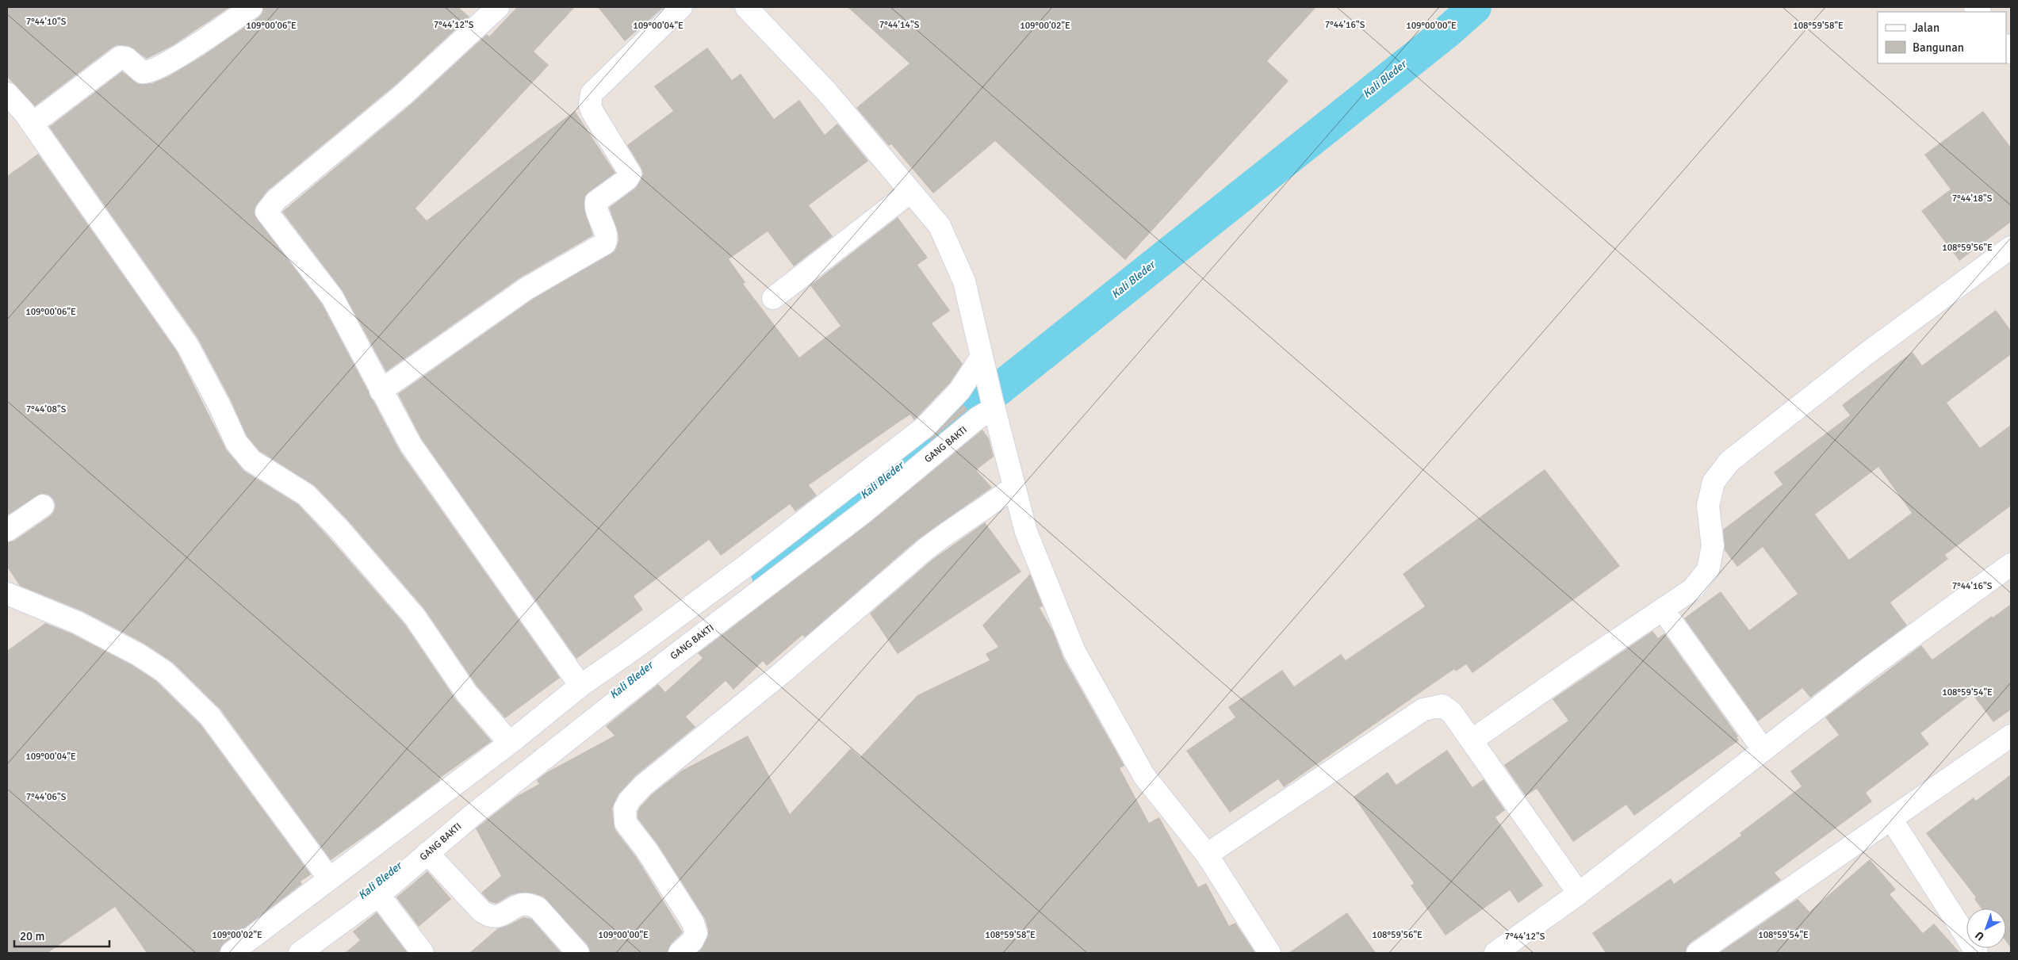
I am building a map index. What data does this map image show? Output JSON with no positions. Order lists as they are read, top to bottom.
{
  "streets": {
    "street": ["GANG BAKTI"]
  },
  "water": ["Kali Bleder"],
  "legend": ["Jalan", "Bangunan"],
  "scale_bar": "20 m",
  "north": "bottom left",
  "coordinates": [
    "7°44'10\"S",
    "7°44'14\"S",
    "7°44'12\"S",
    "7°44'16\"S",
    "109°00'02\"E",
    "109°00'06\"E",
    "109°00'04\"E",
    "109°00'00\"E",
    "108°59'58\"E",
    "7°44'18\"S",
    "108°59'56\"E",
    "7°44'08\"S",
    "108°59'54\"E",
    "7°44'06\"S"
  ]
}
